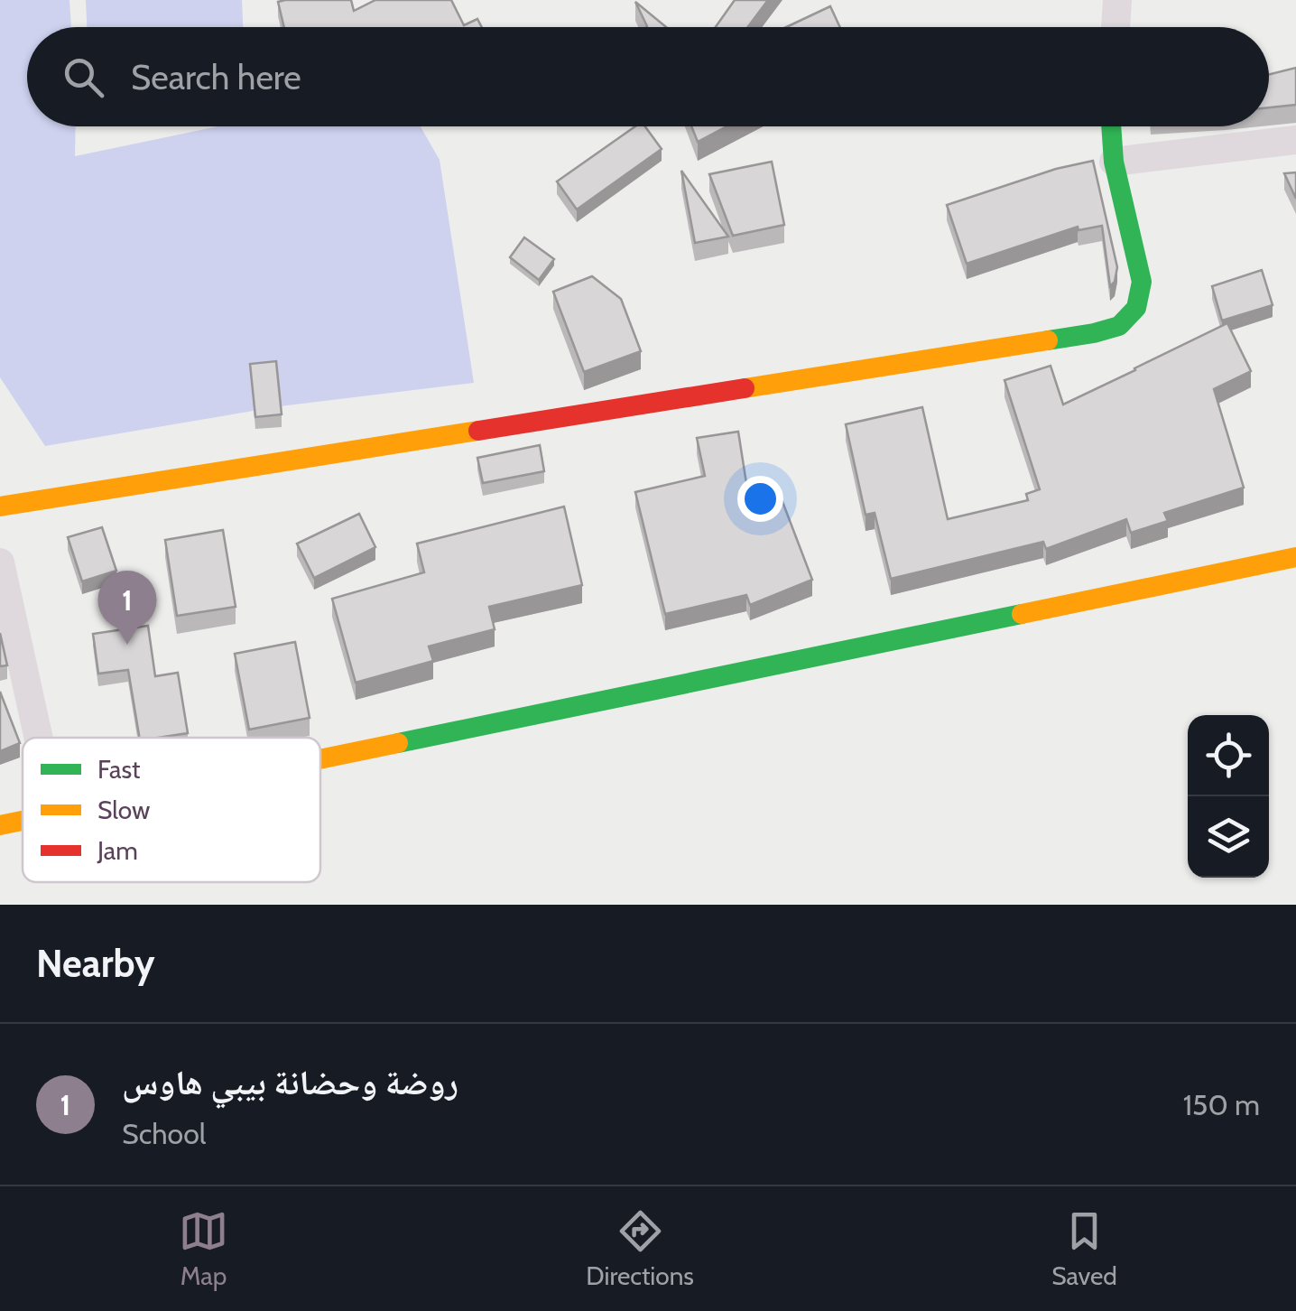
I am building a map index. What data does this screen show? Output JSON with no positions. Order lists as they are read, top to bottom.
{
  "legend": ["Fast", "Slow", "Jam"],
  "page": {
    "search": "Search here",
    "pins": "1",
    "heading": "Nearby",
    "list": [
      {
        "mark": "1",
        "name": "روضة وحضانة بيبي هاوس",
        "note": "School",
        "value": "150 m"
      }
    ],
    "nav": ["Map", "Directions", "Saved"]
  }
}
